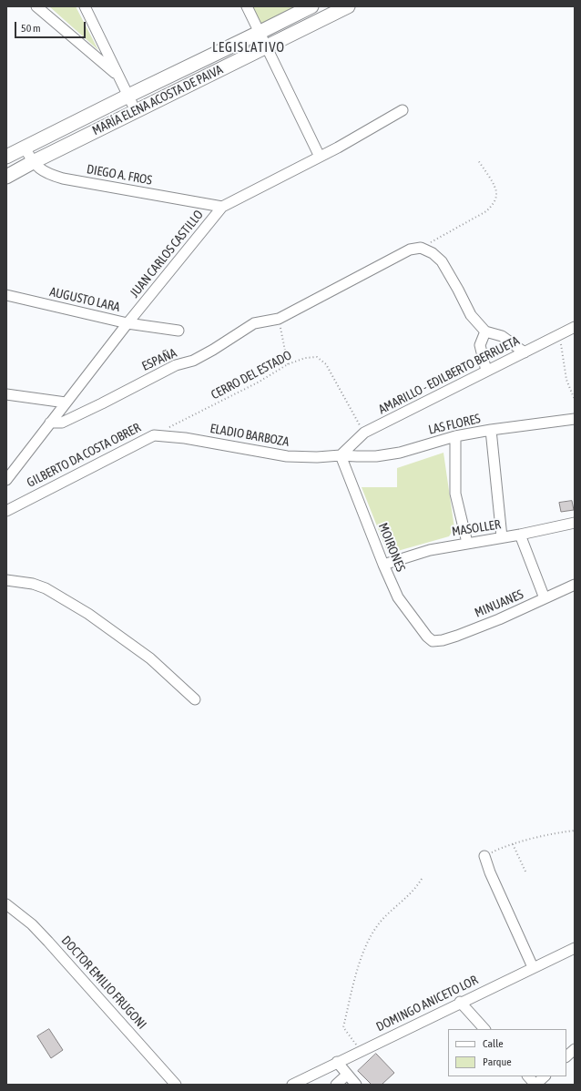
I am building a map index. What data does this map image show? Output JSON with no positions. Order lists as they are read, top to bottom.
{
  "streets": {
    "street": [
      "MARÍA ELENA ACOSTA DE PAIVA",
      "DIEGO A. FROS",
      "JUAN CARLOS CASTILLO",
      "AUGUSTO LARA",
      "ESPAÑA",
      "AMARILLO - EDILBERTO BERRUETA",
      "LAS FLORES",
      "ELADIO BARBOZA",
      "GILBERTO DA COSTA OBRER",
      "MASOLLER",
      "MOIRONES",
      "MINUANES",
      "DOCTOR EMILIO FRUGONI",
      "DOMINGO ANICETO LOR"
    ],
    "path": ["CERRO DEL ESTADO"]
  },
  "crossings": [
    ["MARÍA ELENA ACOSTA DE PAIVA", "DIEGO A. FROS"],
    ["DIEGO A. FROS", "JUAN CARLOS CASTILLO"],
    ["JUAN CARLOS CASTILLO", "AUGUSTO LARA"],
    ["JUAN CARLOS CASTILLO", "ESPAÑA"],
    ["CERRO DEL ESTADO", "AMARILLO - EDILBERTO BERRUETA"],
    ["CERRO DEL ESTADO", "ELADIO BARBOZA"],
    ["CERRO DEL ESTADO", "GILBERTO DA COSTA OBRER"],
    ["AMARILLO - EDILBERTO BERRUETA", "LAS FLORES"],
    ["AMARILLO - EDILBERTO BERRUETA", "ELADIO BARBOZA"],
    ["AMARILLO - EDILBERTO BERRUETA", "MOIRONES"],
    ["LAS FLORES", "ELADIO BARBOZA"],
    ["LAS FLORES", "MOIRONES"],
    ["ELADIO BARBOZA", "GILBERTO DA COSTA OBRER"],
    ["ELADIO BARBOZA", "MOIRONES"],
    ["MASOLLER", "MOIRONES"],
    ["MOIRONES", "MINUANES"]
  ],
  "districts": ["LEGISLATIVO"],
  "legend": ["Calle", "Parque"],
  "scale_bar": "50 m"
}
